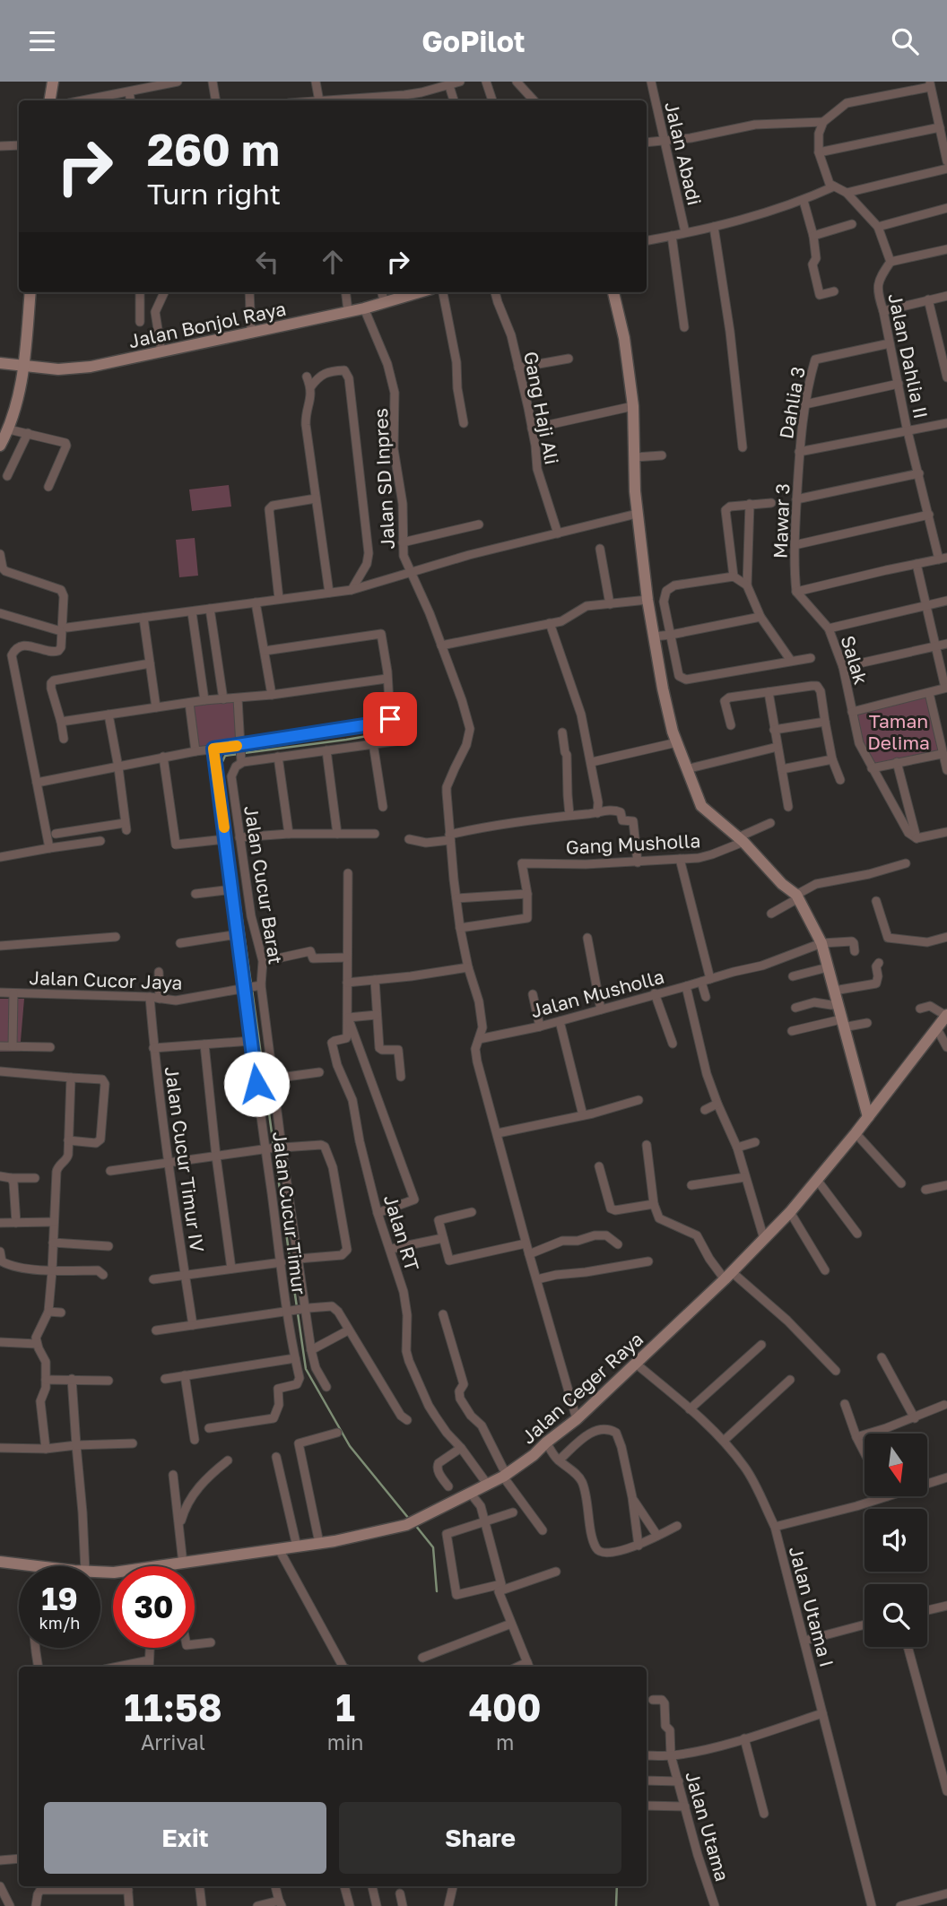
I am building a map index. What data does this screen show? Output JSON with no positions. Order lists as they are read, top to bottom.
{
  "streets": {
    "main road": ["Jalan Bonjol Raya", "Jalan Ceger Raya"],
    "street": [
      "Jalan Abadi",
      "Jalan Dahlia II",
      "Dahlia 3",
      "Gang Haji Ali",
      "Jalan SD Inpres",
      "Mawar 3",
      "Salak",
      "Gang Musholla",
      "Jalan Cucur Barat",
      "Jalan Cucor Jaya",
      "Jalan Musholla",
      "Jalan Cucur Timur IV",
      "Jalan Cucur Timur",
      "Jalan RT",
      "Jalan Utama I",
      "Jalan Utama"
    ]
  },
  "crossings": [
    ["Jalan Bonjol Raya", "Jalan SD Inpres"],
    ["Jalan Dahlia II", "Dahlia 3"],
    ["Dahlia 3", "Mawar 3"],
    ["Jalan SD Inpres", "Jalan Musholla"],
    ["Jalan SD Inpres", "Jalan Ceger Raya"],
    ["Mawar 3", "Salak"],
    ["Jalan Cucur Barat", "Jalan Cucor Jaya"],
    ["Jalan Cucur Barat", "Jalan Cucur Timur"],
    ["Jalan Cucor Jaya", "Jalan Cucur Timur IV"],
    ["Jalan Cucor Jaya", "Jalan Cucur Timur"],
    ["Jalan Musholla", "Jalan Ceger Raya"],
    ["Jalan RT", "Jalan Ceger Raya"],
    ["Jalan Ceger Raya", "Jalan Utama I"]
  ],
  "parks": ["Taman Delima"],
  "north": "bottom",
  "page": {
    "header": "GoPilot",
    "turn": ["260 m", "Turn right"],
    "speed": "19 km/h",
    "limit": "30",
    "eta": [
      "11:58",
      "Arrival",
      "1",
      "min",
      "400",
      "m"
    ],
    "buttons": ["Exit", "Share"]
  }
}
